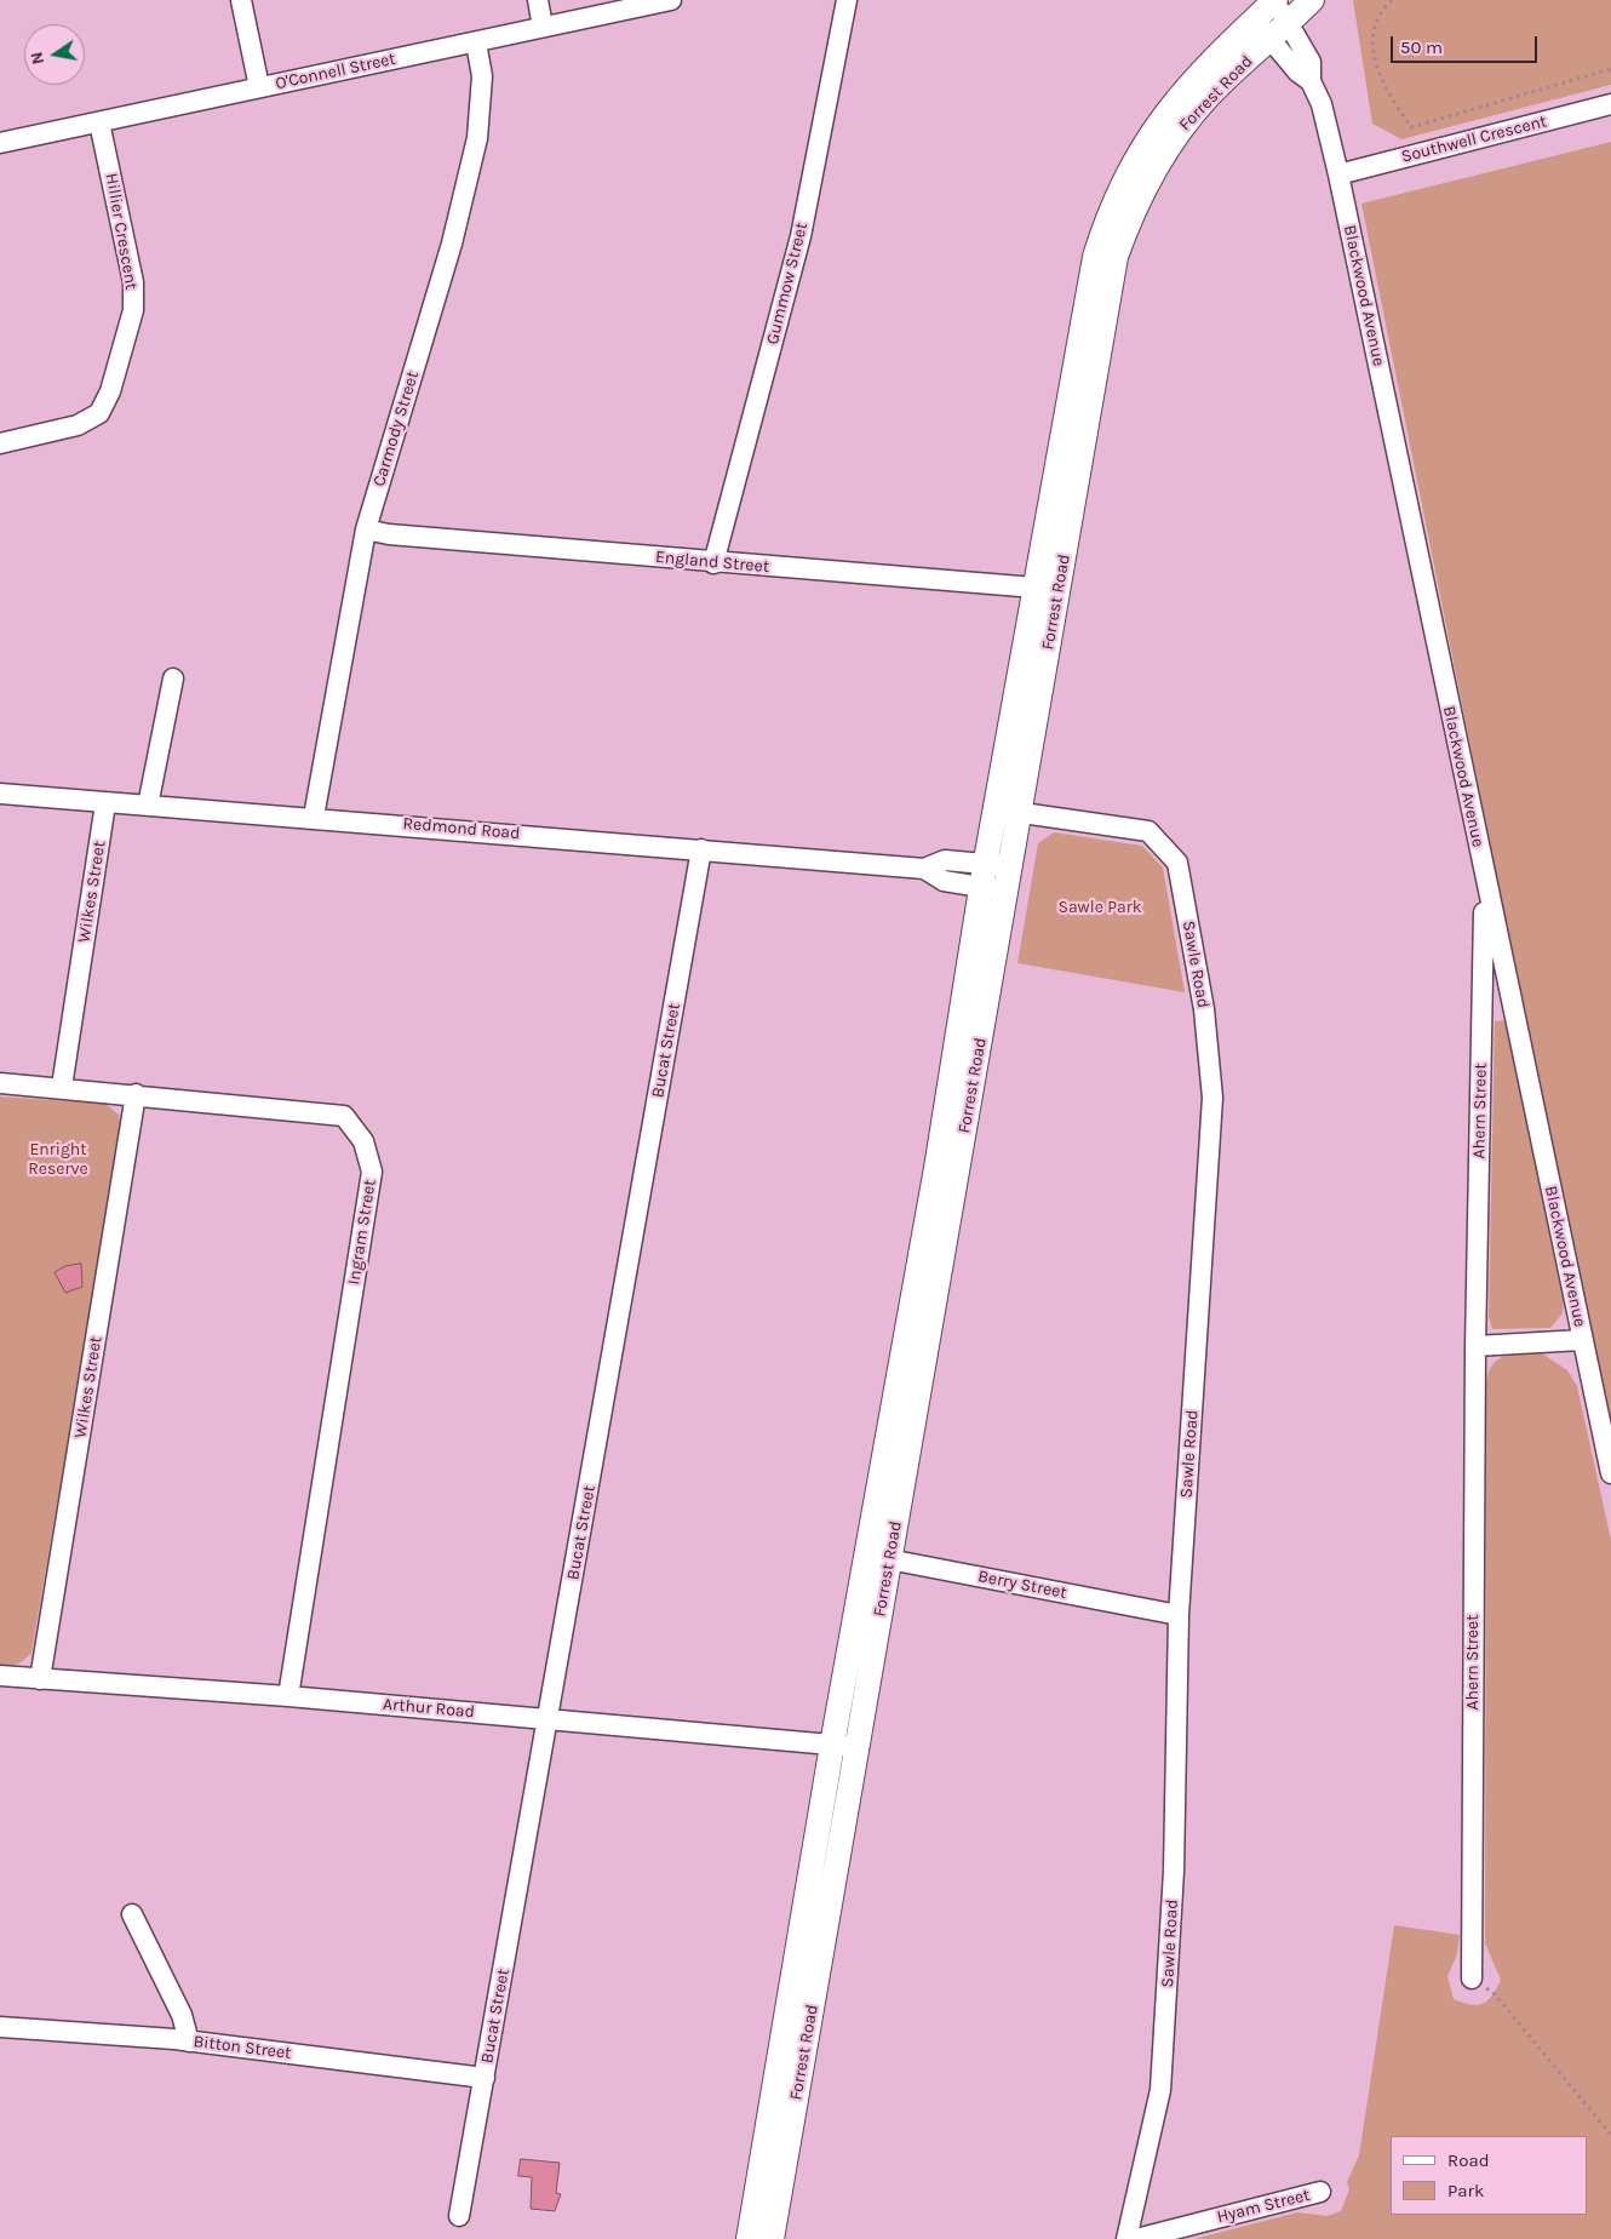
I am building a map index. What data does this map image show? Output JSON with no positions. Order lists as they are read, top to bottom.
{
  "streets": {
    "main road": ["Forrest Road"],
    "street": [
      "O'Connell Street",
      "Southwell Crescent",
      "Hillier Crescent",
      "Gummow Street",
      "Blackwood Avenue",
      "Carmody Street",
      "England Street",
      "Redmond Road",
      "Wilkes Street",
      "Sawle Road",
      "Bucat Street",
      "Ahern Street",
      "Ingram Street",
      "Berry Street",
      "Arthur Road",
      "Bitton Street",
      "Hyam Street"
    ]
  },
  "crossings": [
    ["O'Connell Street", "Hillier Crescent"],
    ["O'Connell Street", "Carmody Street"],
    ["Forrest Road", "Blackwood Avenue"],
    ["Forrest Road", "England Street"],
    ["Forrest Road", "Redmond Road"],
    ["Forrest Road", "Sawle Road"],
    ["Forrest Road", "Berry Street"],
    ["Forrest Road", "Arthur Road"],
    ["Southwell Crescent", "Blackwood Avenue"],
    ["Gummow Street", "England Street"],
    ["Blackwood Avenue", "Ahern Street"],
    ["Carmody Street", "England Street"],
    ["Carmody Street", "Redmond Road"],
    ["Redmond Road", "Wilkes Street"],
    ["Redmond Road", "Bucat Street"],
    ["Wilkes Street", "Ingram Street"],
    ["Wilkes Street", "Arthur Road"],
    ["Sawle Road", "Berry Street"],
    ["Bucat Street", "Arthur Road"],
    ["Bucat Street", "Bitton Street"],
    ["Ingram Street", "Arthur Road"]
  ],
  "parks": ["Sawle Park", "Enright Reserve"],
  "legend": ["Road", "Park"],
  "scale_bar": "50 m",
  "north": "left"
}
